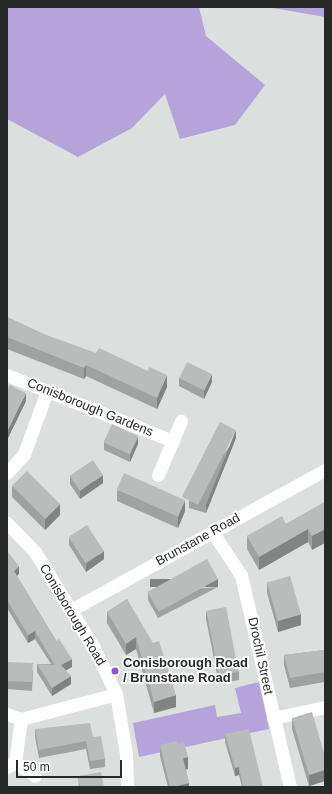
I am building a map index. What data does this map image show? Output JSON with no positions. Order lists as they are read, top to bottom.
{
  "streets": {
    "street": [
      "Conisborough Gardens",
      "Brunstane Road",
      "Conisborough Road",
      "Drochil Street"
    ]
  },
  "crossings": [
    ["Brunstane Road", "Conisborough Road"],
    ["Brunstane Road", "Drochil Street"]
  ],
  "places": ["Conisborough Road / Brunstane Road"],
  "scale_bar": "50 m"
}
